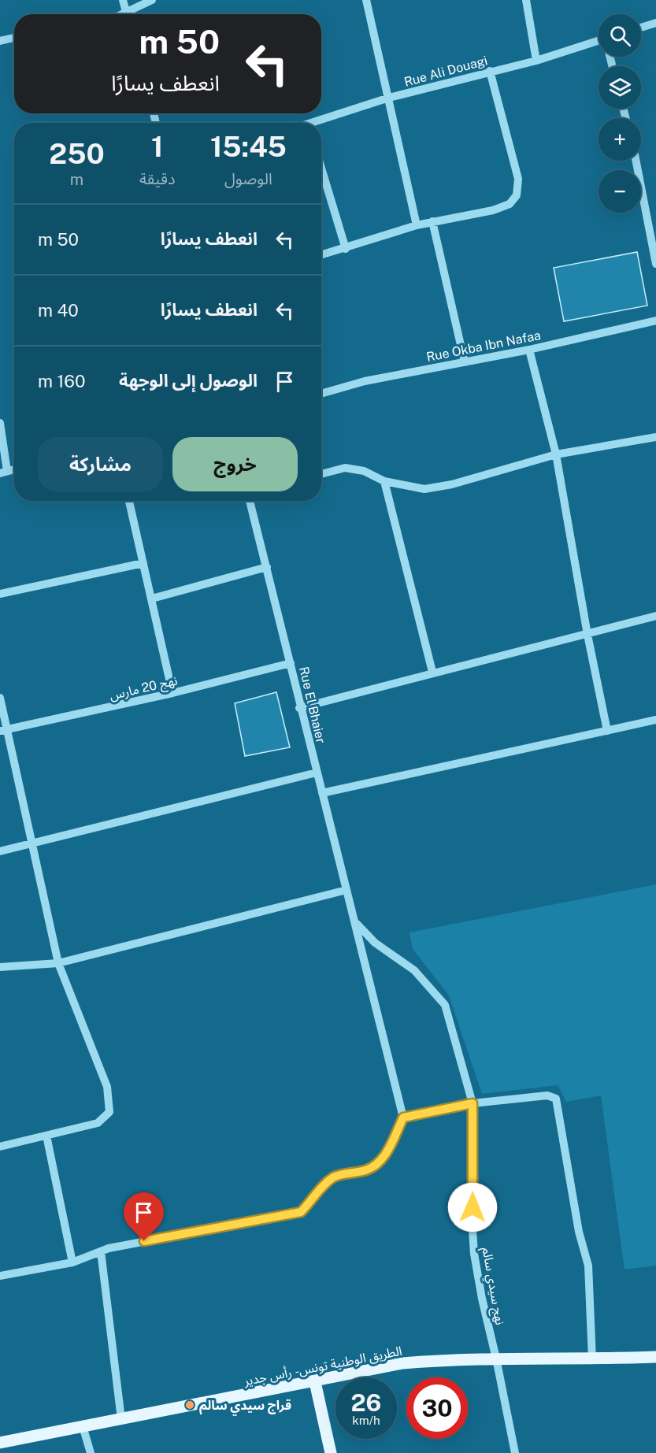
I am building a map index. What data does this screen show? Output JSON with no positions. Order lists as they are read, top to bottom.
{
  "streets": {
    "main road": ["الطريق الوطنية تونس - رأس جدير"],
    "street": [
      "Rue Ali Douagi",
      "Rue Okba Ibn Nafaa",
      "نهج 20 مارس",
      "Rue El Bhaier",
      "نهج سيدي سالم"
    ]
  },
  "crossings": [
    ["نهج 20 مارس", "Rue El Bhaier"],
    ["Rue El Bhaier", "نهج سيدي سالم"],
    ["نهج سيدي سالم", "الطريق الوطنية تونس - رأس جدير"]
  ],
  "places": ["قراج سيدي سالم"],
  "page": {
    "map_buttons": ["+", "−"],
    "turn": ["50 m", "انعطف يسارًا"],
    "eta": [
      "15:45",
      "الوصول",
      "1",
      "دقيقة",
      "250",
      "m"
    ],
    "list": [
      {
        "name": "انعطف يسارًا",
        "value": "50 m"
      },
      {
        "name": "انعطف يسارًا",
        "value": "40 m"
      },
      {
        "name": "الوصول إلى الوجهة",
        "value": "160 m"
      }
    ],
    "buttons": ["خروج", "مشاركة"],
    "speed": "26 km/h",
    "limit": "30"
  }
}
